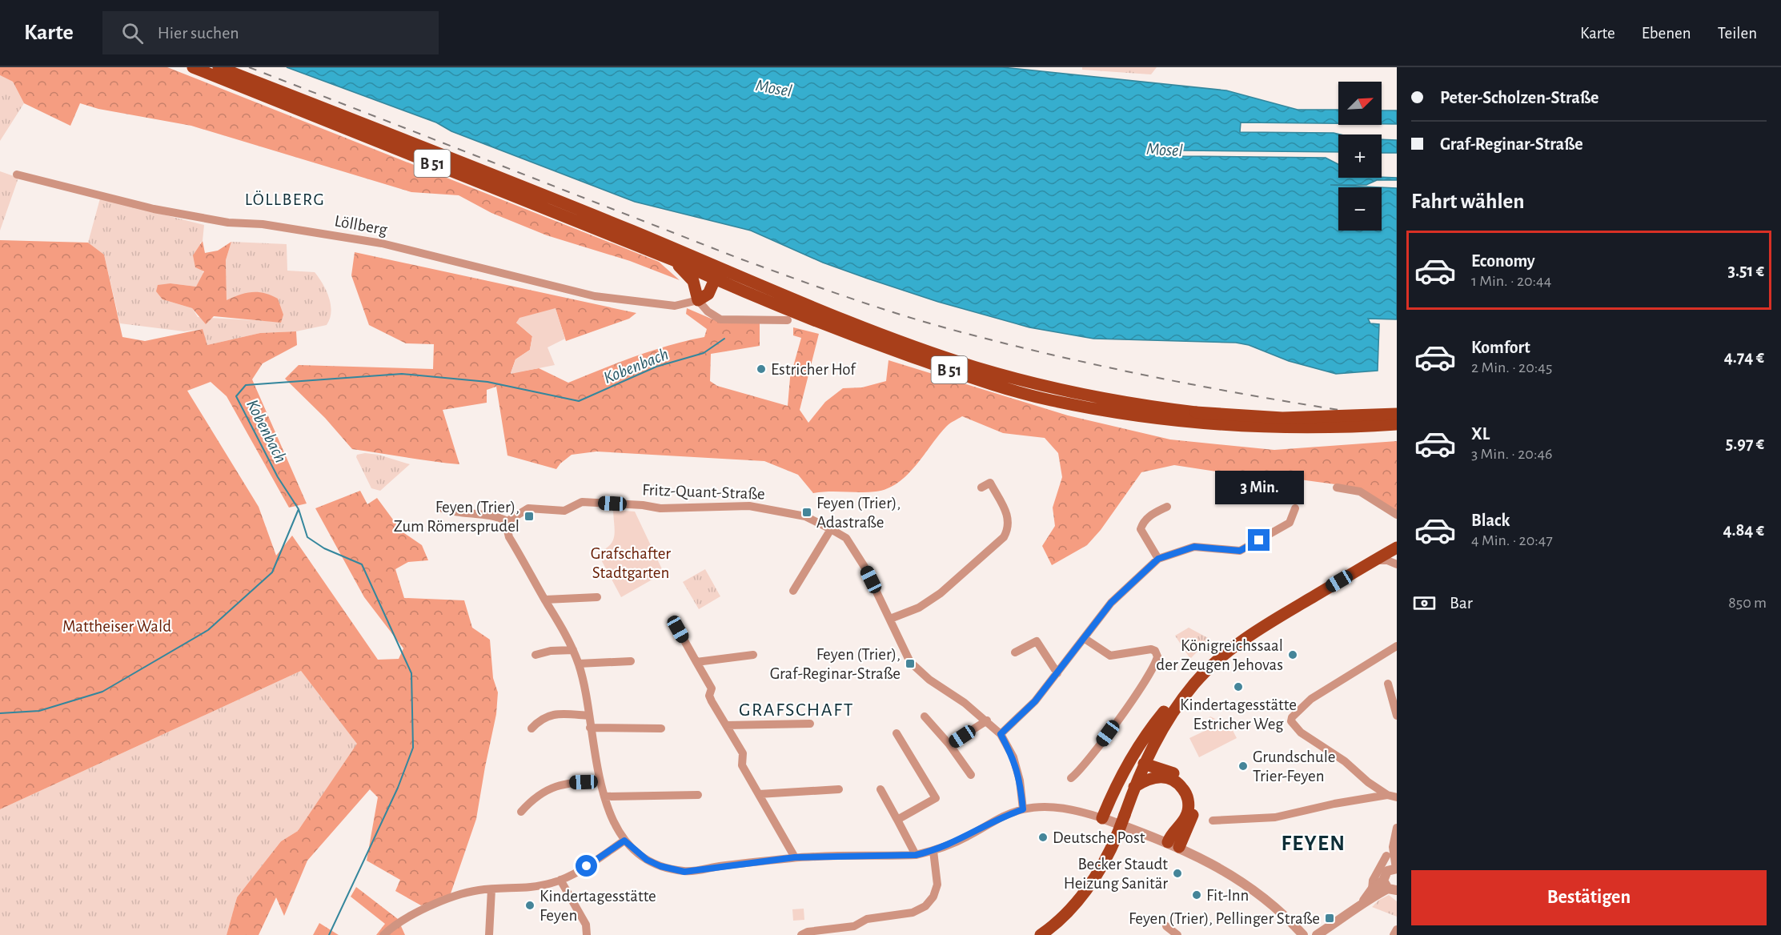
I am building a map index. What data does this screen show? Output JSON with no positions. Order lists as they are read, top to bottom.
{
  "streets": {
    "main road": ["B 51"],
    "street": ["Löllberg", "Fritz-Quant-Straße"]
  },
  "districts": ["LÖLLBERG", "GRAFSCHAFT", "FEYEN"],
  "water": ["Mosel", "Kobenbach"],
  "parks": ["Grafschafter Stadtgarten", "Mattheiser Wald"],
  "places": {
    "other": [
      "Estricher Hof",
      "Königreichssaal der Zeugen Jehovas",
      "Kindertagesstätte Estricher Weg",
      "Grundschule Trier-Feyen",
      "Deutsche Post",
      "Becker Staudt Heizung Sanitär",
      "Fit-Inn",
      "Kindertagesstätte Feyen"
    ],
    "transit": [
      "Feyen (Trier), Adastraße",
      "Feyen (Trier), Zum Römersprudel",
      "Feyen (Trier), Graf-Reginar-Straße",
      "Feyen (Trier), Pellinger Straße"
    ]
  },
  "north": "top right",
  "page": {
    "header": "Karte",
    "search": "Hier suchen",
    "nav": ["Karte", "Ebenen", "Teilen"],
    "banner": ["Peter-Scholzen-Straße", "Graf-Reginar-Straße"],
    "map_buttons": ["+", "−"],
    "heading": "Fahrt wählen",
    "list": [
      {
        "name": "Economy",
        "note": "1 Min. · 20:44",
        "value": "3.51 €"
      },
      {
        "name": "Komfort",
        "note": "2 Min. · 20:45",
        "value": "4.74 €"
      },
      {
        "name": "XL",
        "note": "3 Min. · 20:46",
        "value": "5.97 €"
      },
      {
        "name": "Black",
        "note": "4 Min. · 20:47",
        "value": "4.84 €"
      }
    ],
    "bubble": "3 Min.",
    "pay": ["Bar", "850 m"],
    "buttons": "Bestätigen"
  }
}
